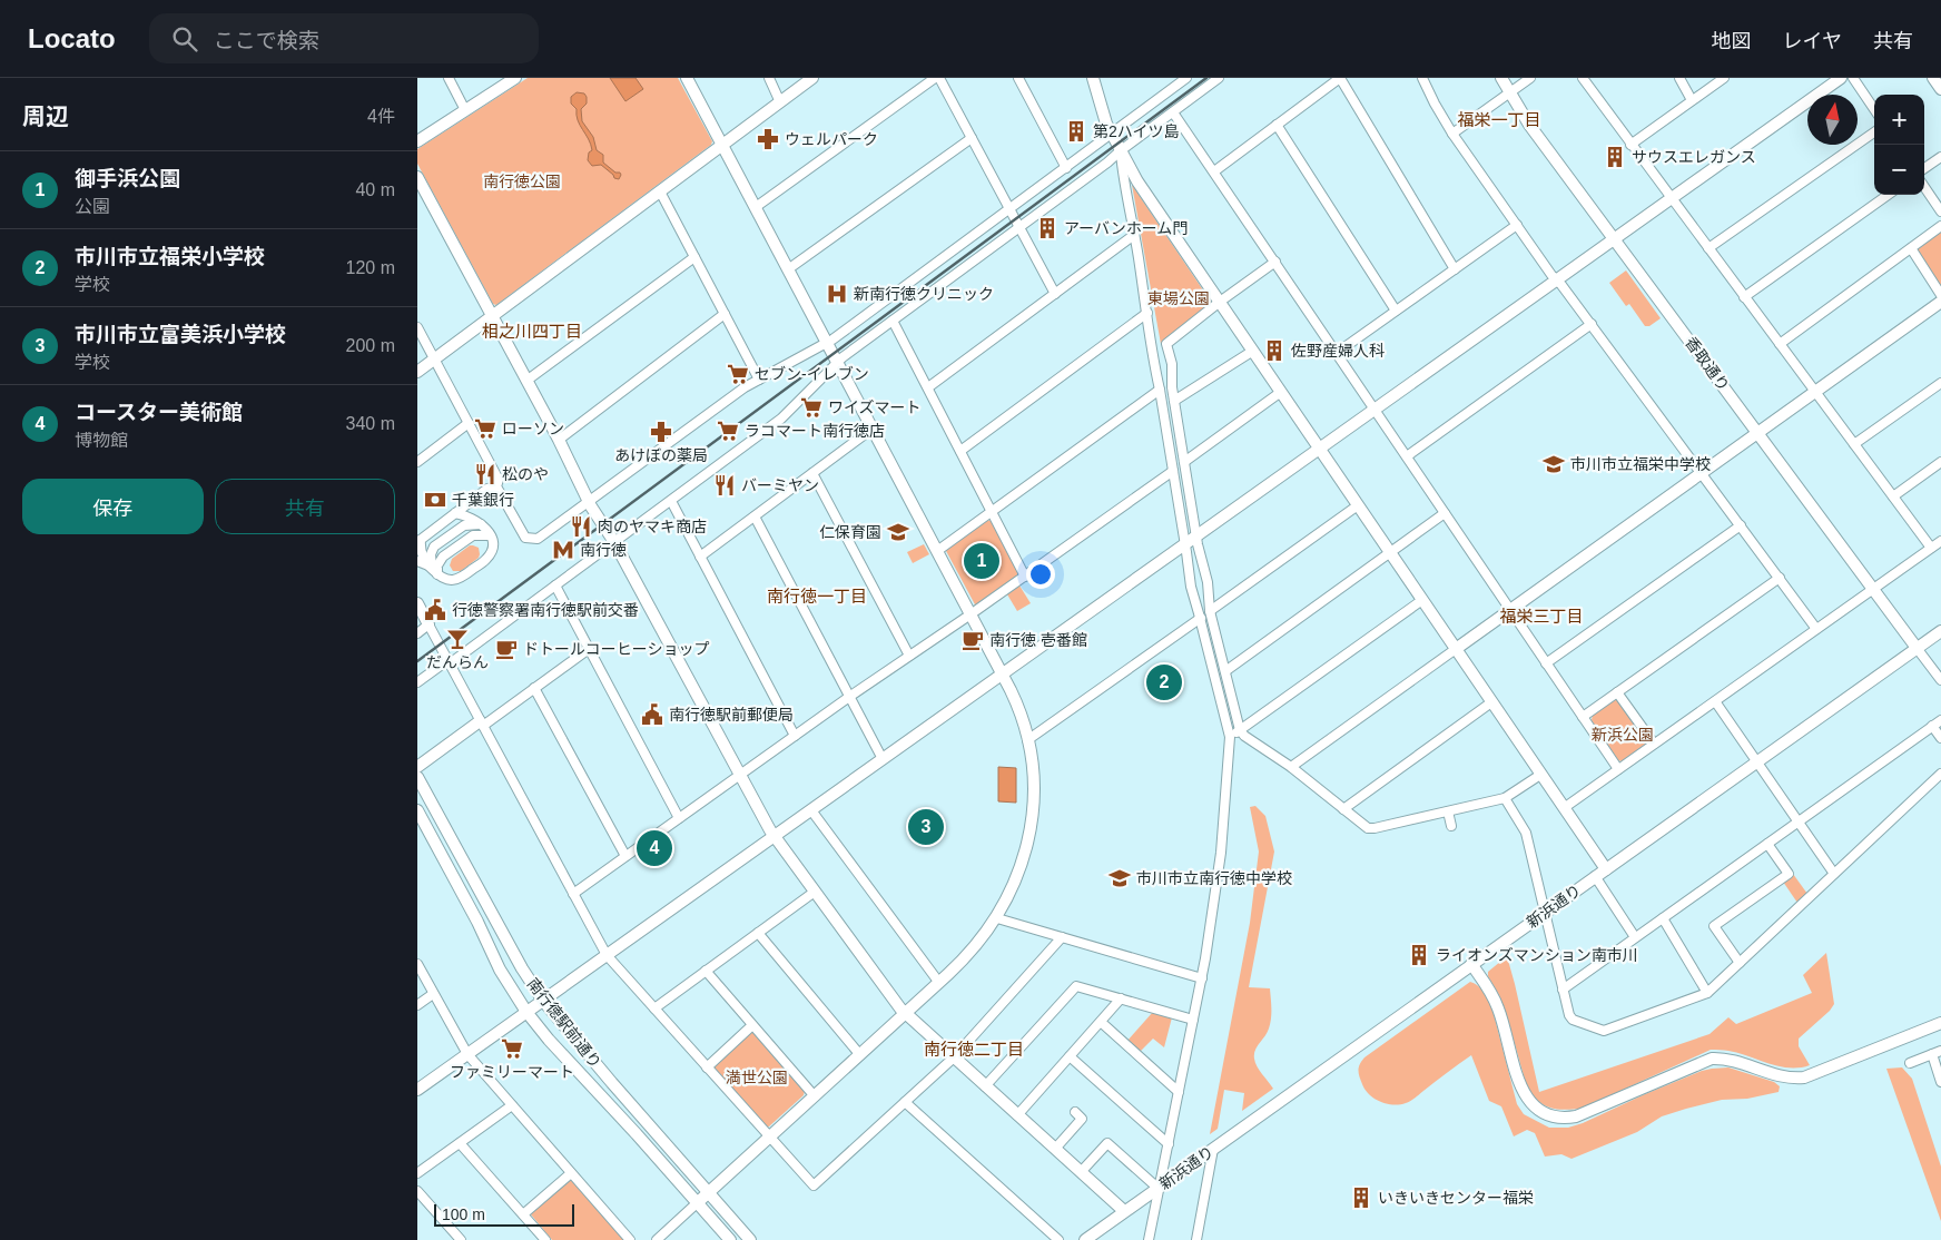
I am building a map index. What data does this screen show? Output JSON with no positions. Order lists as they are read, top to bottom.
{
  "streets": {
    "street": ["香取通り", "新浜通り", "南行徳駅前通り"]
  },
  "crossings": [
    ["香取通り", "新浜通り"]
  ],
  "districts": [
    "福栄一丁目",
    "相之川四丁目",
    "南行徳一丁目",
    "福栄三丁目",
    "南行徳二丁目"
  ],
  "parks": [
    "南行徳公園",
    "東場公園",
    "新浜公園",
    "満世公園"
  ],
  "places": {
    "building": [
      "第2ハイツ島",
      "サウスエレガンス",
      "アーバンホーム門",
      "佐野産婦人科",
      "ライオンズマンション南市川",
      "いきいきセンター福栄"
    ],
    "pharmacy": ["ウェルパーク", "あけぼの薬局"],
    "hospital": ["新南行徳クリニック"],
    "supermarket": [
      "セブン-イレブン",
      "ワイズマート",
      "ローソン",
      "ラコマート南行徳店",
      "ファミリーマート"
    ],
    "school or university": ["市川市立福栄中学校", "仁保育園", "市川市立南行徳中学校"],
    "restaurant": ["松のや", "バーミヤン", "肉のヤマキ商店"],
    "bank": ["千葉銀行"],
    "metro station": ["南行徳"],
    "public building": ["行徳警察署南行徳駅前交番", "南行徳駅前郵便局"],
    "bar": ["だんらん"],
    "cafe": ["南行徳 壱番館", "ドトールコーヒーショップ"]
  },
  "scale_bar": "100 m",
  "north": "top",
  "page": {
    "header": "Locato",
    "search": "ここで検索",
    "nav": ["地図", "レイヤ", "共有"],
    "heading": ["周辺", "4件"],
    "map_buttons": ["+", "−"],
    "list": [
      {
        "mark": "1",
        "name": "御手浜公園",
        "note": "公園",
        "value": "40 m"
      },
      {
        "mark": "2",
        "name": "市川市立福栄小学校",
        "note": "学校",
        "value": "120 m"
      },
      {
        "mark": "3",
        "name": "市川市立富美浜小学校",
        "note": "学校",
        "value": "200 m"
      },
      {
        "mark": "4",
        "name": "コースター美術館",
        "note": "博物館",
        "value": "340 m"
      }
    ],
    "buttons": ["保存", "共有"],
    "pins": [
      "1",
      "2",
      "3",
      "4"
    ],
    "scale": "100 m"
  }
}
